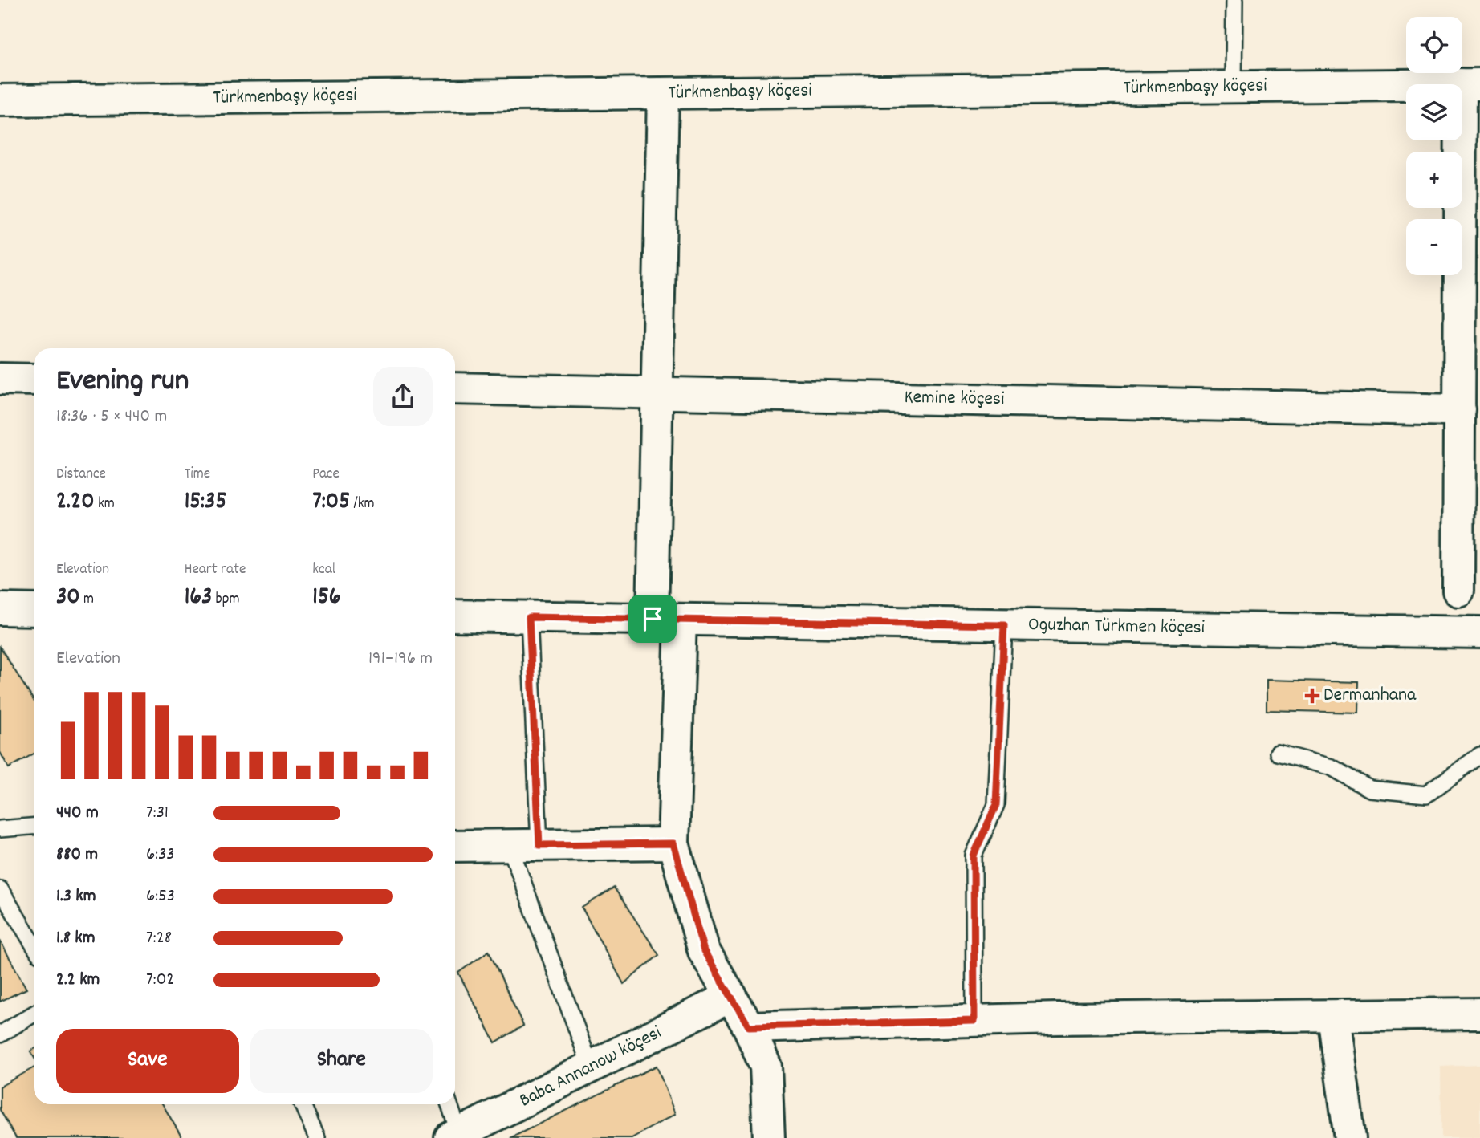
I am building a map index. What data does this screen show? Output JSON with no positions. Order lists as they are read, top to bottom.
{
  "streets": {
    "street": [
      "Türkmenbaşy köçesi",
      "Kemine köçesi",
      "Oguzhan Türkmen köçesi",
      "Baba Annanow köçesi"
    ]
  },
  "places": {
    "health": ["Dermanhana"]
  },
  "page": {
    "map_buttons": ["+", "−"],
    "heading": ["Evening run", "18:36 · 5 × 440 m"],
    "stats": [
      ["Distance", "2.20 km"],
      ["Time", "15:35"],
      ["Pace", "7:05 /km"],
      ["Elevation", "30 m"],
      ["Heart rate", "163 bpm"],
      ["kcal", "156"]
    ],
    "chart": ["Elevation", "191–196 m"],
    "list": [
      {
        "name": "440 m",
        "note": "7:31"
      },
      {
        "name": "880 m",
        "note": "6:33"
      },
      {
        "name": "1.3 km",
        "note": "6:53"
      },
      {
        "name": "1.8 km",
        "note": "7:28"
      },
      {
        "name": "2.2 km",
        "note": "7:02"
      }
    ],
    "buttons": ["Save", "Share"]
  }
}
